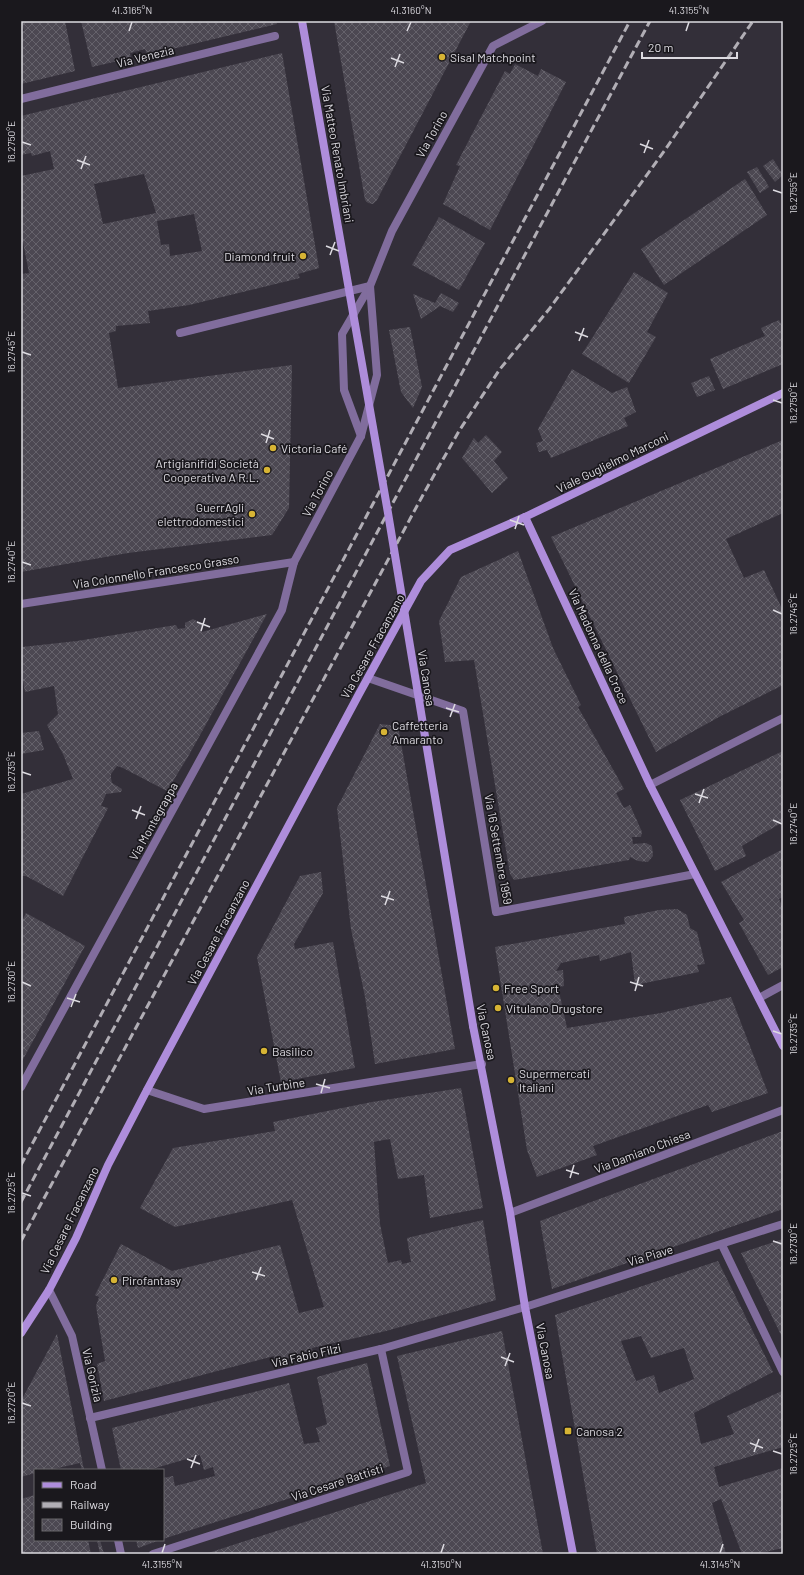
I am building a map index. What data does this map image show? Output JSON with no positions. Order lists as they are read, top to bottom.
{
  "streets": {
    "street": [
      "Via Venezia",
      "Via Torino",
      "Via Matteo Renato Imbriani",
      "Viale Guglielmo Marconi",
      "Via Colonnello Francesco Grasso",
      "Via Cesare Fracanzano",
      "Via Madonna della Croce",
      "Via Canosa",
      "Via Montegrappa",
      "Via 16 Settembre 1959",
      "Via Turbine",
      "Via Damiano Chiesa",
      "Via Piave",
      "Via Fabio Filzi",
      "Via Gorizia",
      "Via Cesare Battisti"
    ]
  },
  "crossings": [
    ["Via Torino", "Via Colonnello Francesco Grasso"],
    ["Via Torino", "Via Montegrappa"],
    ["Via Matteo Renato Imbriani", "Via Canosa"],
    ["Viale Guglielmo Marconi", "Via Cesare Fracanzano"],
    ["Viale Guglielmo Marconi", "Via Madonna della Croce"],
    ["Via Colonnello Francesco Grasso", "Via Montegrappa"],
    ["Via Cesare Fracanzano", "Via 16 Settembre 1959"],
    ["Via Cesare Fracanzano", "Via Turbine"],
    ["Via Cesare Fracanzano", "Via Gorizia"],
    ["Via Madonna della Croce", "Via 16 Settembre 1959"],
    ["Via Canosa", "Via Turbine"],
    ["Via Canosa", "Via Damiano Chiesa"],
    ["Via Canosa", "Via Piave"],
    ["Via Canosa", "Via Fabio Filzi"],
    ["Via Piave", "Via Fabio Filzi"],
    ["Via Fabio Filzi", "Via Gorizia"],
    ["Via Fabio Filzi", "Via Cesare Battisti"]
  ],
  "places": {
    "other": [
      "Sisal Matchpoint",
      "Diamond fruit",
      "Victoria Café",
      "Artigianifidi Società Cooperativa A R.L.",
      "GuerrAgli elettrodomestici",
      "Caffetteria Amaranto",
      "Free Sport",
      "Vitulano Drugstore",
      "Basilico",
      "Supermercati Italiani",
      "Pirofantasy"
    ],
    "transit": ["Canosa 2"]
  },
  "legend": ["Road", "Railway", "Building"],
  "scale_bar": "20 m",
  "coordinates": [
    "41.3165°N",
    "41.3160°N",
    "41.3155°N",
    "16.2750°E",
    "16.2755°E",
    "16.2745°E",
    "16.2740°E",
    "16.2735°E",
    "16.2730°E",
    "16.2725°E",
    "16.2720°E",
    "41.3150°N",
    "41.3145°N"
  ]
}
